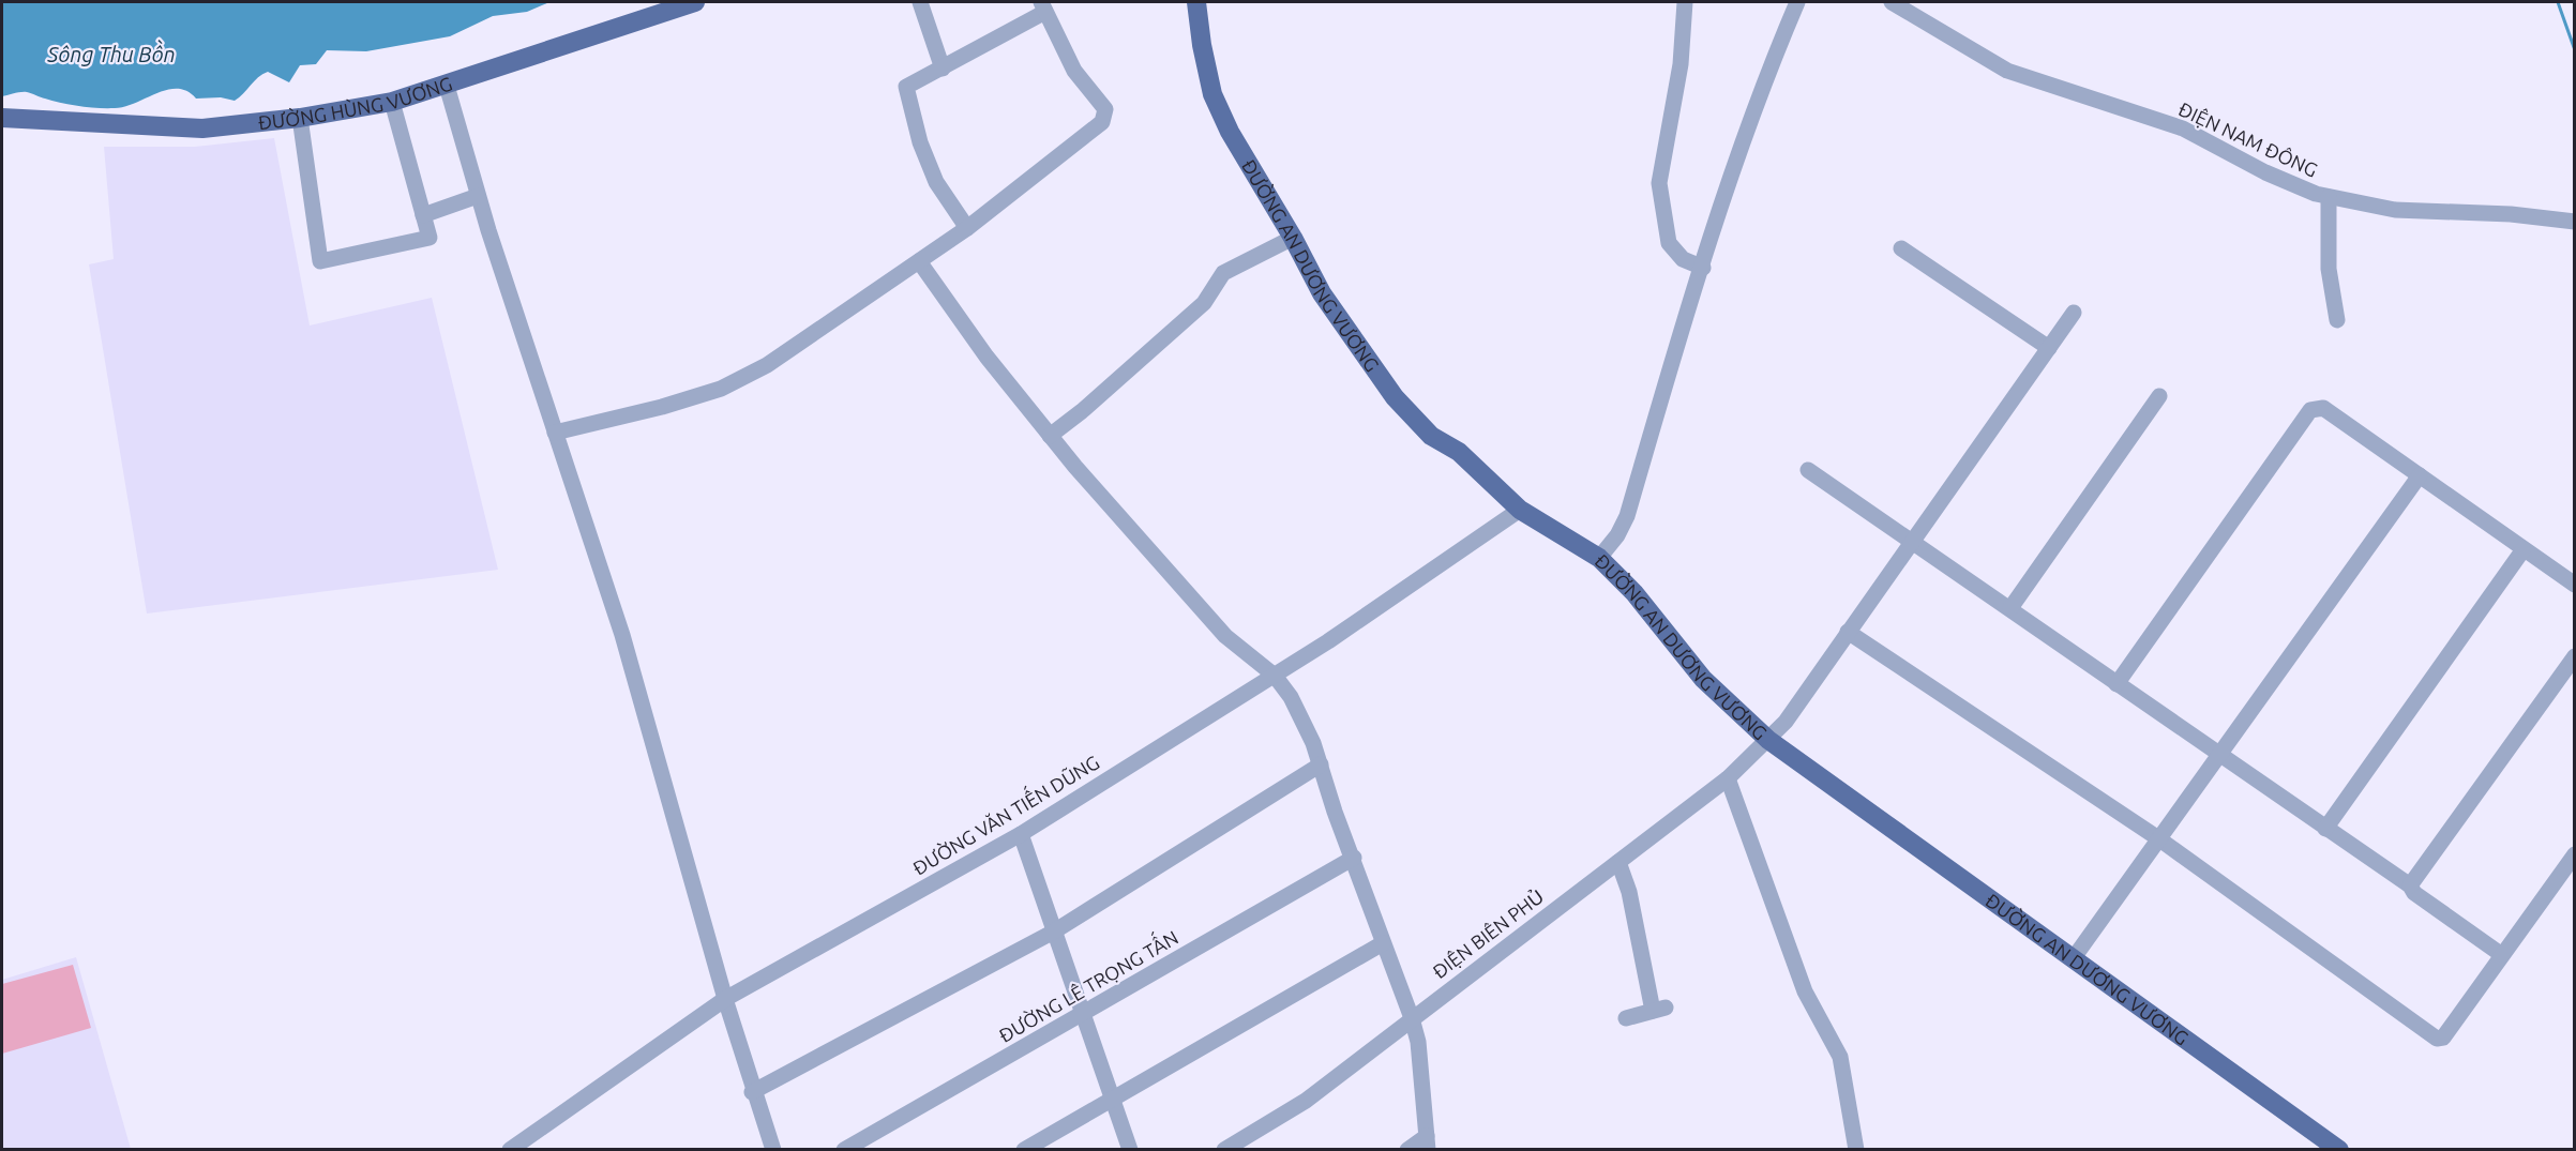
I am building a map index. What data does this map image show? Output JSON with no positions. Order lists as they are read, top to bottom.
{
  "streets": {
    "main road": ["ĐƯỜNG HÙNG VƯƠNG", "ĐƯỜNG AN DƯƠNG VƯƠNG"],
    "street": [
      "ĐIỆN NAM ĐÔNG",
      "ĐƯỜNG VĂN TIẾN DŨNG",
      "ĐIỆN BIÊN PHỦ",
      "ĐƯỜNG LÊ TRỌNG TẤN"
    ]
  },
  "crossings": [
    ["ĐƯỜNG AN DƯƠNG VƯƠNG", "ĐƯỜNG VĂN TIẾN DŨNG"],
    ["ĐƯỜNG AN DƯƠNG VƯƠNG", "ĐIỆN BIÊN PHỦ"]
  ],
  "water": ["Sông Thu Bồn"]
}
